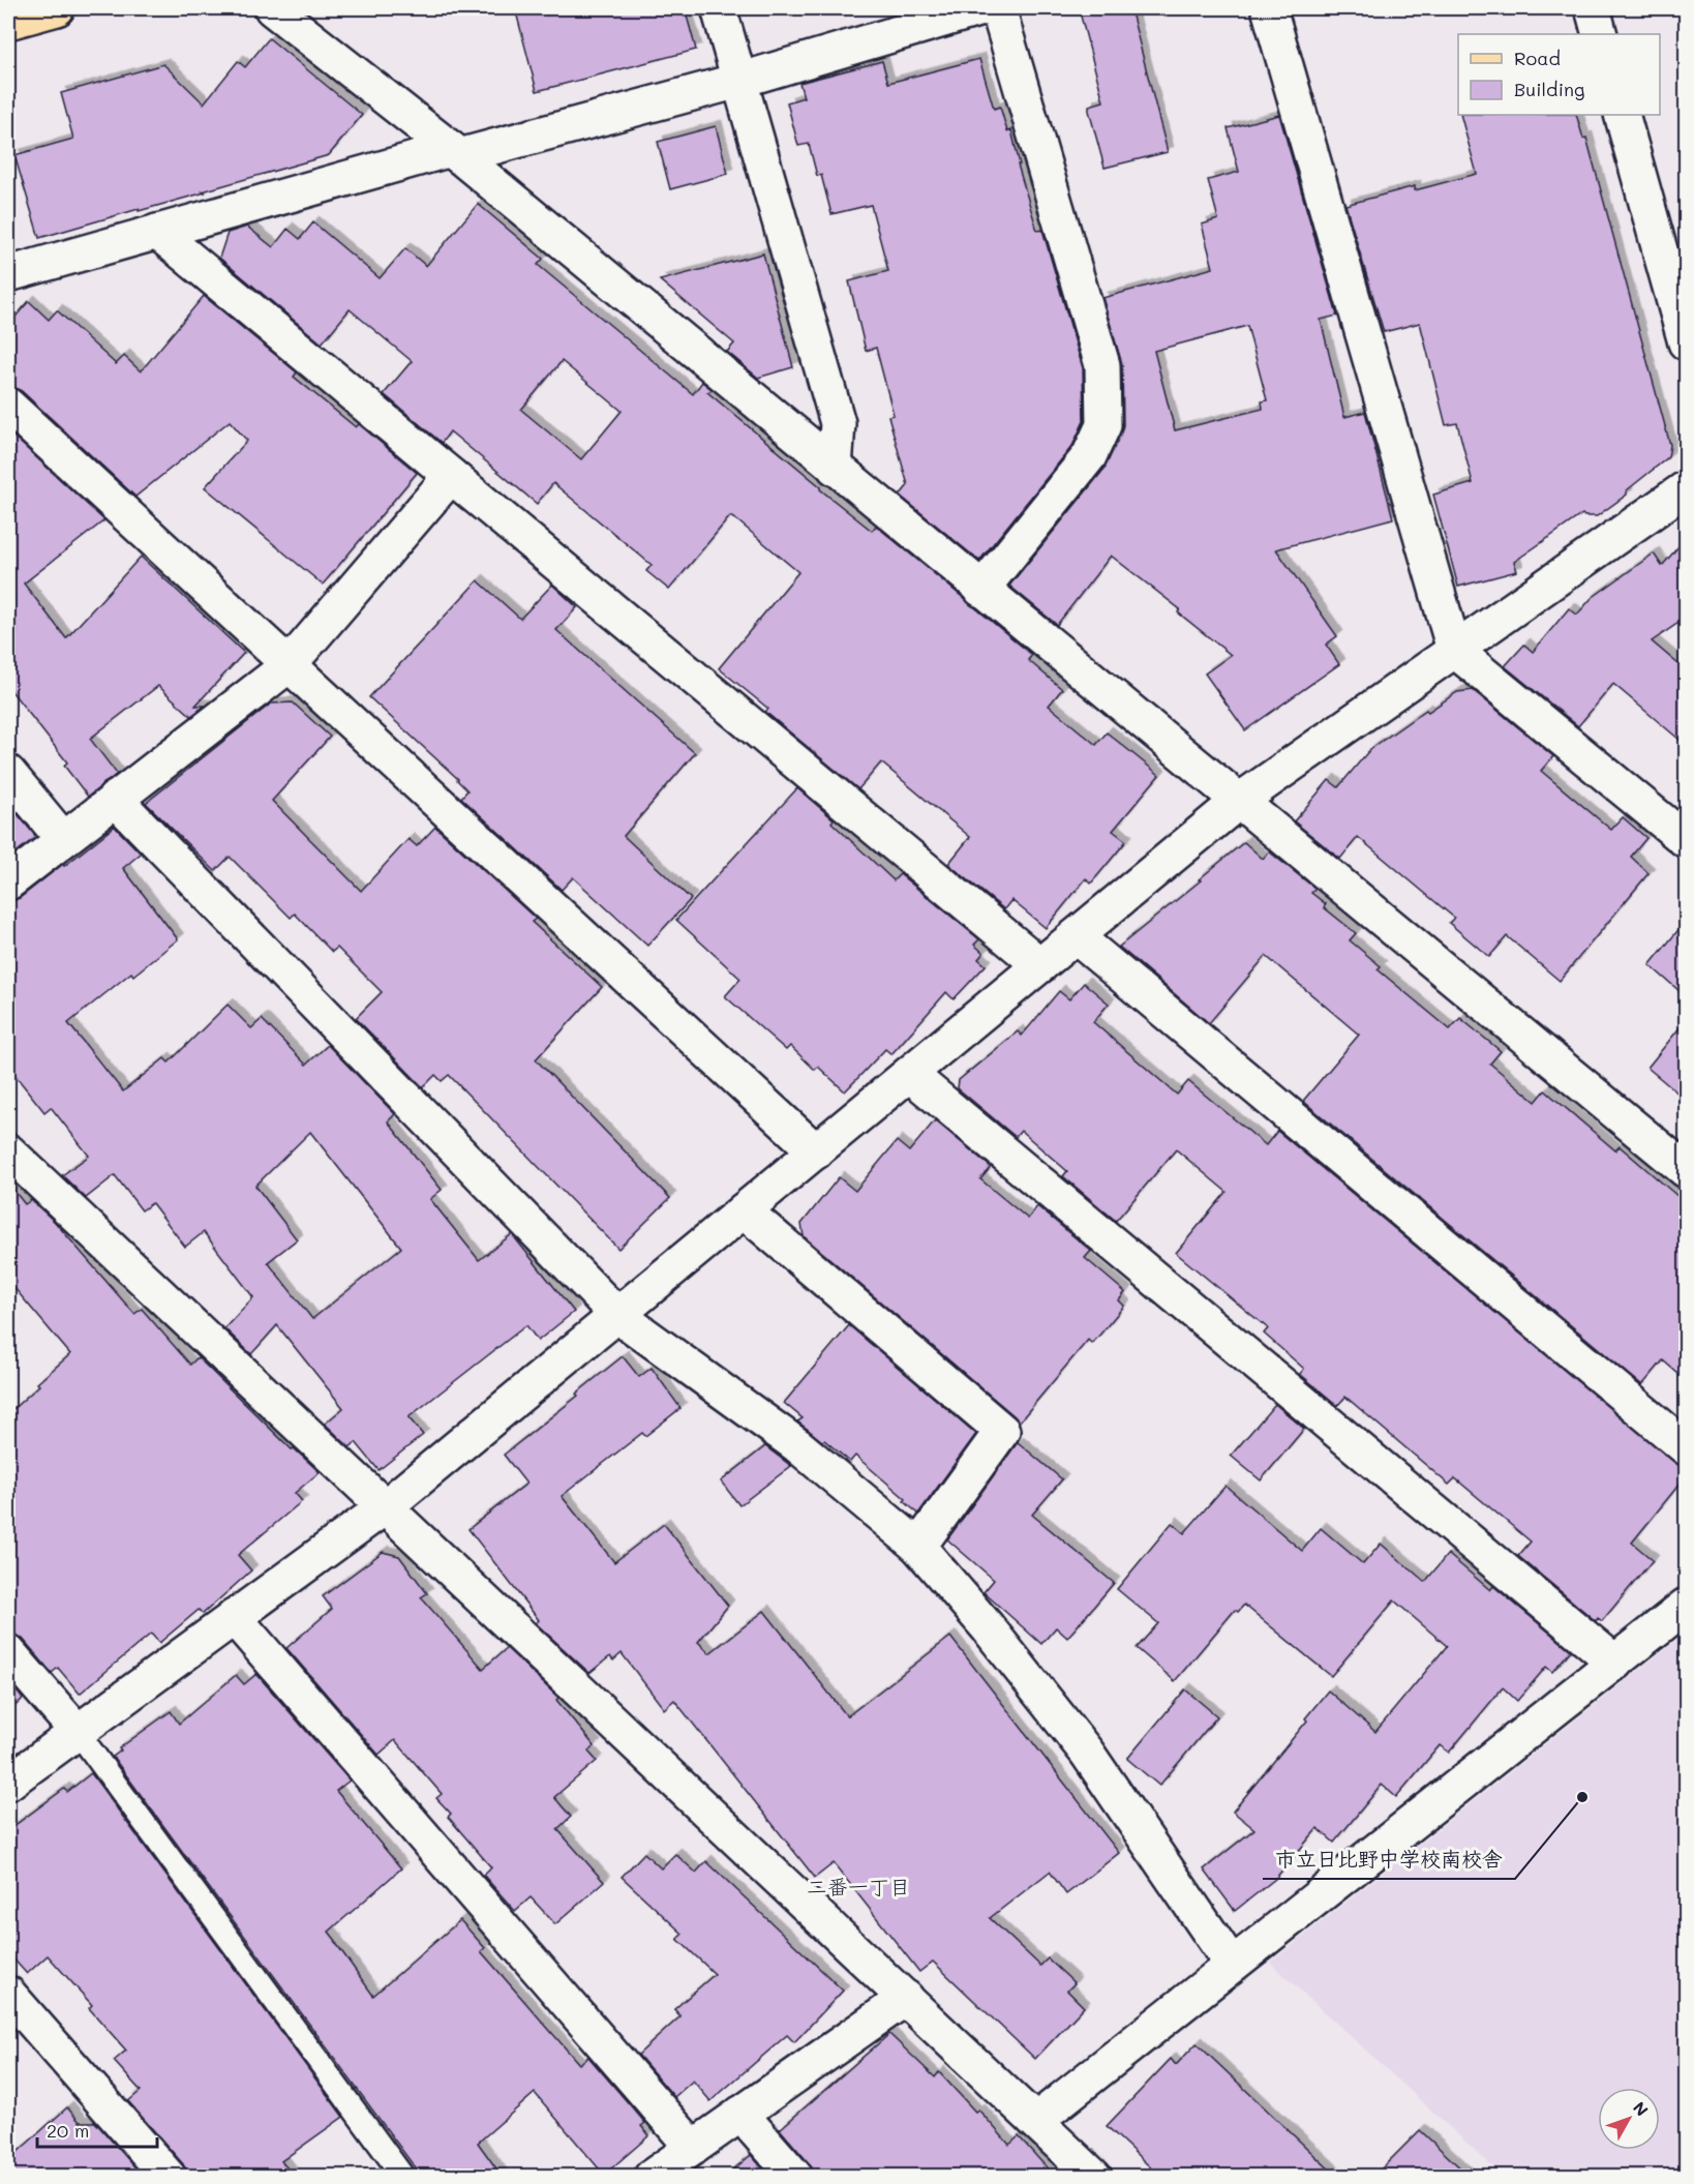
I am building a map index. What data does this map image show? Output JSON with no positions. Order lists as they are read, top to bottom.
{
  "districts": ["二番一丁目"],
  "places": ["市立日比野中学校南校舎"],
  "legend": ["Road", "Building"],
  "scale_bar": "20 m",
  "north": "top right"
}
